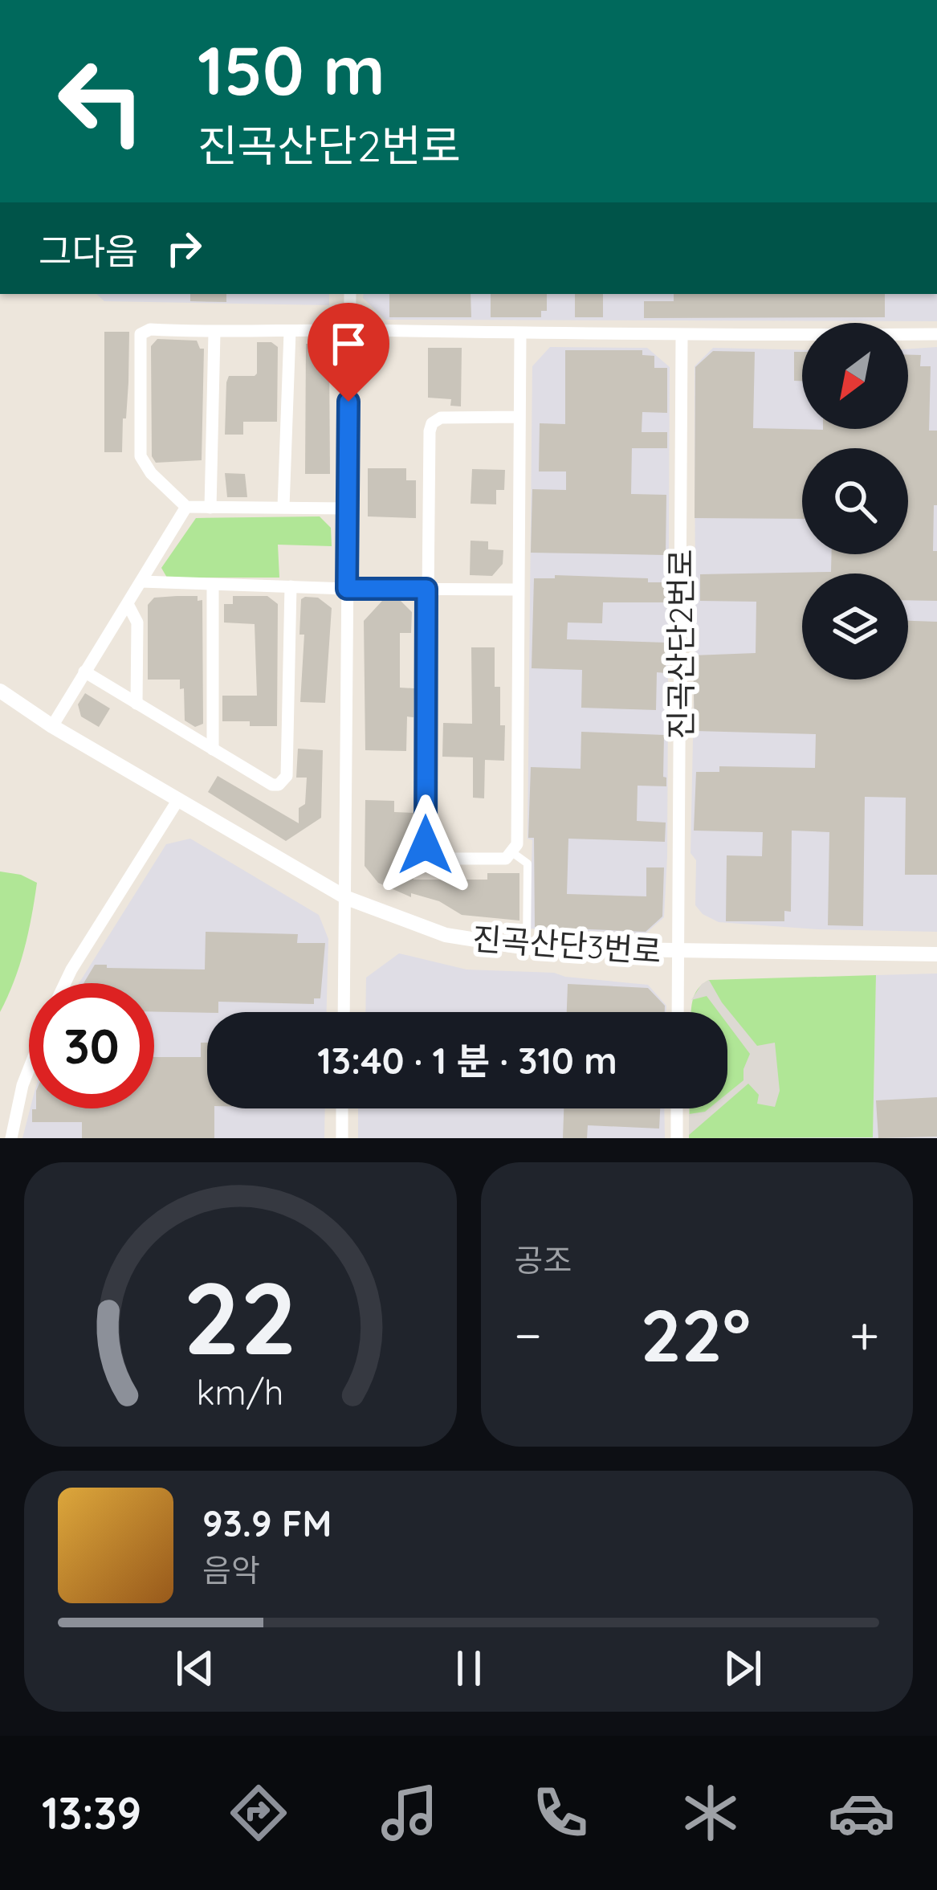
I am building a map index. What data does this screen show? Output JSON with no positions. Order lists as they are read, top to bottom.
{
  "streets": {
    "street": ["진곡산단2번로", "진곡산단3번로"]
  },
  "crossings": [
    ["진곡산단2번로", "진곡산단3번로"]
  ],
  "north": "bottom left",
  "page": {
    "turn": ["150 m", "진곡산단2번로"],
    "then": "그다음",
    "limit": "30",
    "trip": "13:40 · 1 분 · 310 m",
    "tile": "공조",
    "heat": ["−", "22°", "+"],
    "song": ["93.9 FM", "음악"],
    "tabs": "13:39",
    "gauge": ["22", "km/h"]
  }
}
